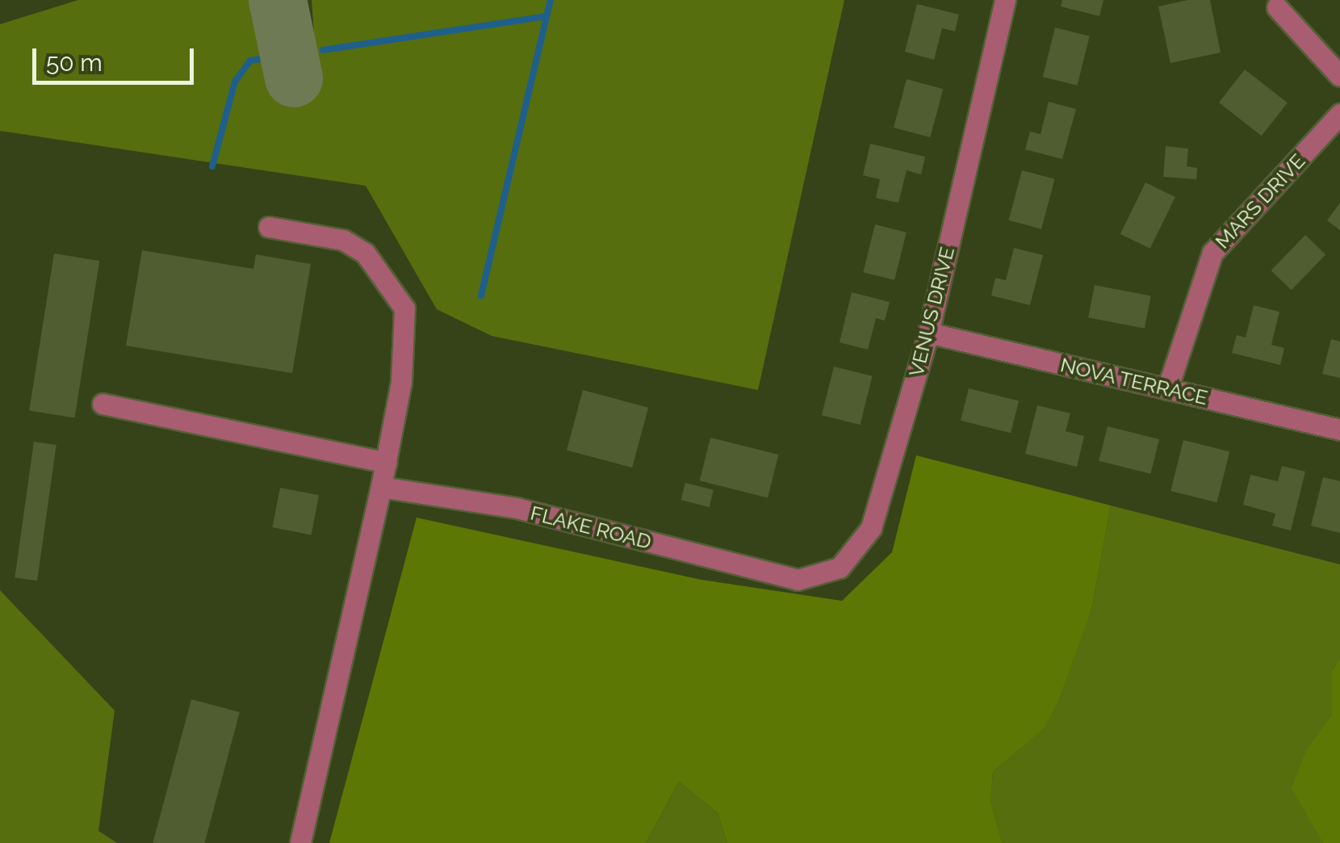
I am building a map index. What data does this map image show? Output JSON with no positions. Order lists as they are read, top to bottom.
{
  "streets": {
    "street": [
      "MARS DRIVE",
      "VENUS DRIVE",
      "NOVA TERRACE",
      "FLAKE ROAD"
    ]
  },
  "crossings": [
    ["MARS DRIVE", "NOVA TERRACE"],
    ["VENUS DRIVE", "NOVA TERRACE"],
    ["VENUS DRIVE", "FLAKE ROAD"]
  ],
  "scale_bar": "50 m"
}
